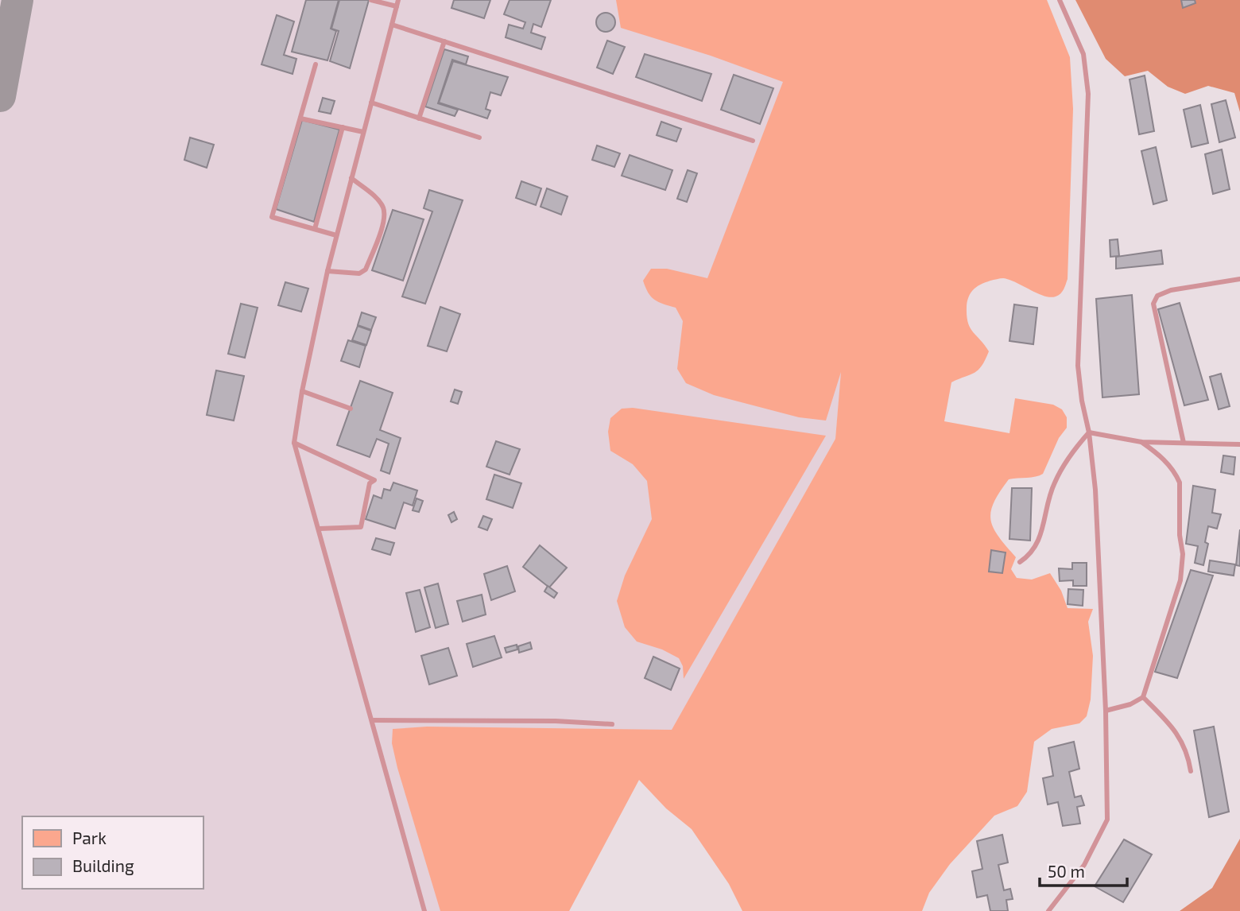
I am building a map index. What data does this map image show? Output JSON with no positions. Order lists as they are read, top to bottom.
{
  "legend": ["Park", "Building"],
  "scale_bar": "50 m"
}
